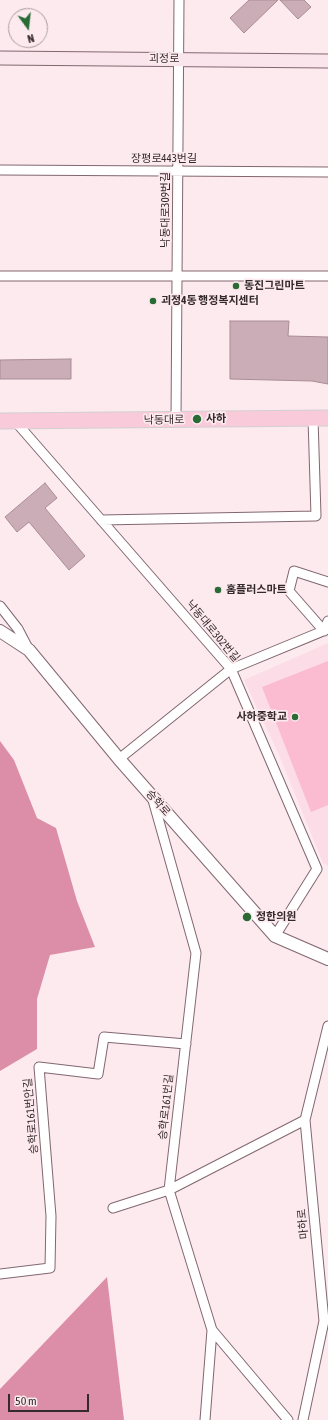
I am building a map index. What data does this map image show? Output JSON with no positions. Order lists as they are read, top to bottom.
{
  "streets": {
    "main road": ["괴정로", "낙동대로"],
    "street": [
      "장평로443번길",
      "낙동대로309번길",
      "낙동대로302번길",
      "승학로",
      "승학로161번길",
      "승학로161번안길",
      "마하로"
    ]
  },
  "crossings": [
    ["괴정로", "낙동대로309번길"],
    ["장평로443번길", "낙동대로309번길"],
    ["낙동대로309번길", "낙동대로"],
    ["낙동대로", "낙동대로302번길"],
    ["낙동대로302번길", "승학로"],
    ["승학로", "승학로161번길"],
    ["승학로161번길", "승학로161번안길"]
  ],
  "places": [
    "동진그린마트",
    "괴정4동 행정복지센터",
    "사하",
    "홈플러스마트",
    "사하중학교",
    "정한의원"
  ],
  "scale_bar": "50 m",
  "north": "bottom"
}
